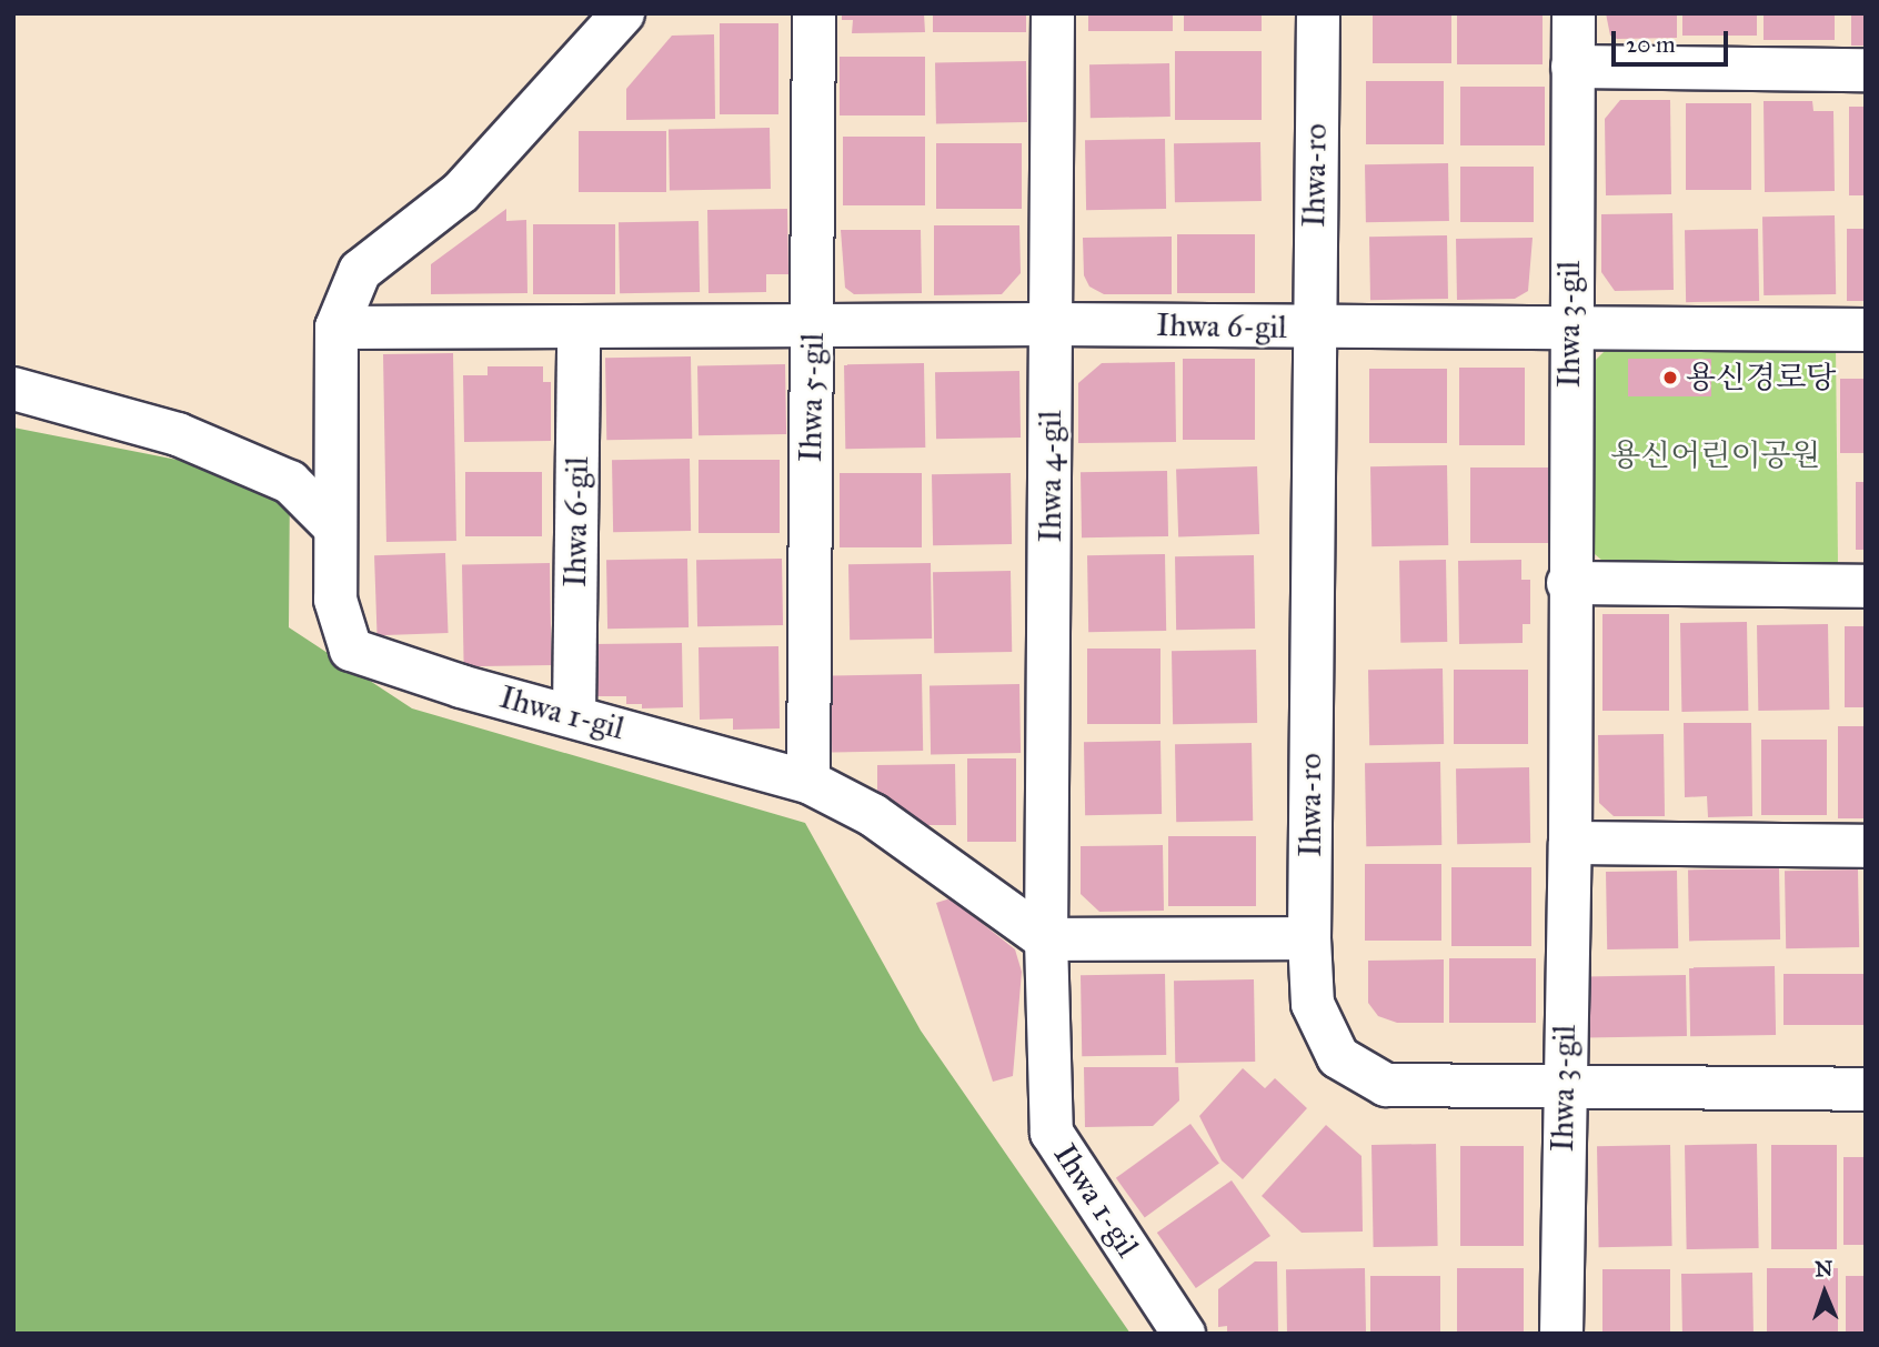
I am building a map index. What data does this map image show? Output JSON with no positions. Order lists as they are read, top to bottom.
{
  "streets": {
    "street": [
      "Ihwa-ro",
      "Ihwa 3-gil",
      "Ihwa 6-gil",
      "Ihwa 5-gil",
      "Ihwa 4-gil",
      "Ihwa 1-gil"
    ]
  },
  "crossings": [
    ["Ihwa-ro", "Ihwa 3-gil"],
    ["Ihwa-ro", "Ihwa 6-gil"],
    ["Ihwa 3-gil", "Ihwa 6-gil"],
    ["Ihwa 6-gil", "Ihwa 5-gil"],
    ["Ihwa 6-gil", "Ihwa 4-gil"],
    ["Ihwa 6-gil", "Ihwa 1-gil"],
    ["Ihwa 5-gil", "Ihwa 1-gil"],
    ["Ihwa 4-gil", "Ihwa 1-gil"]
  ],
  "parks": ["용신어린이공원"],
  "places": ["용신경로당"],
  "scale_bar": "20 m",
  "north": "top"
}
